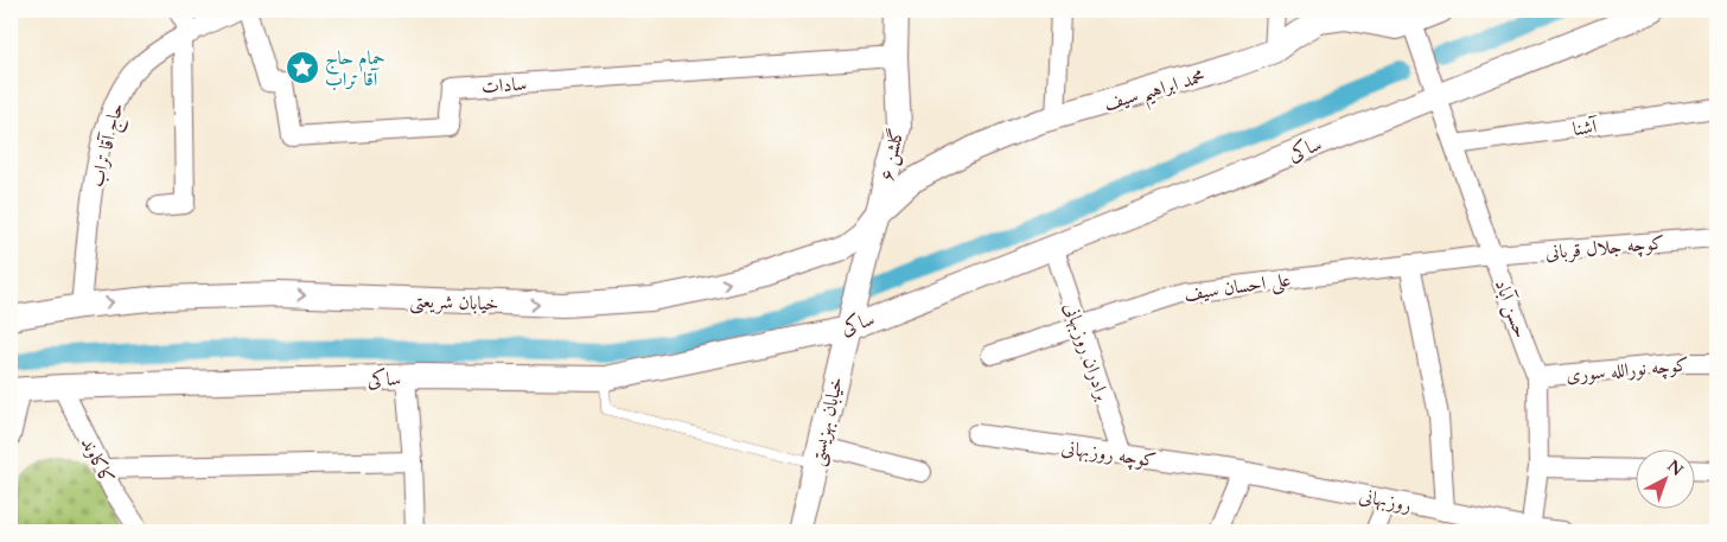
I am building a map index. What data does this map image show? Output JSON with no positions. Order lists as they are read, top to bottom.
{
  "streets": {
    "street": [
      "سادات",
      "محمد ابراهیم سیف",
      "آشنا",
      "حاج آقا تراب",
      "ساکی",
      "گلشن ۶",
      "کوچه جلال قربانی",
      "علی احسان سیف",
      "خیابان شریعتی",
      "حسن آباد",
      "برادران روزبهانی",
      "کوچه نورالله سوری",
      "خیابان بهزیستی",
      "کوچه روزبهانی",
      "کاکاوند",
      "روزبهانی"
    ]
  },
  "crossings": [
    ["سادات", "گلشن ۶"],
    ["محمد ابراهیم سیف", "گلشن ۶"],
    ["محمد ابراهیم سیف", "خیابان شریعتی"],
    ["محمد ابراهیم سیف", "حسن آباد"],
    ["آشنا", "حسن آباد"],
    ["حاج آقا تراب", "خیابان شریعتی"],
    ["ساکی", "حسن آباد"],
    ["ساکی", "برادران روزبهانی"],
    ["ساکی", "خیابان بهزیستی"],
    ["ساکی", "کاکاوند"],
    ["گلشن ۶", "خیابان شریعتی"],
    ["گلشن ۶", "خیابان بهزیستی"],
    ["کوچه جلال قربانی", "علی احسان سیف"],
    ["کوچه جلال قربانی", "حسن آباد"],
    ["علی احسان سیف", "حسن آباد"],
    ["علی احسان سیف", "برادران روزبهانی"],
    ["حسن آباد", "کوچه نورالله سوری"],
    ["حسن آباد", "روزبهانی"],
    ["برادران روزبهانی", "کوچه روزبهانی"],
    ["کوچه روزبهانی", "روزبهانی"]
  ],
  "places": {
    "place": ["حمام حاج آقا تراب"]
  },
  "north": "top right"
}
